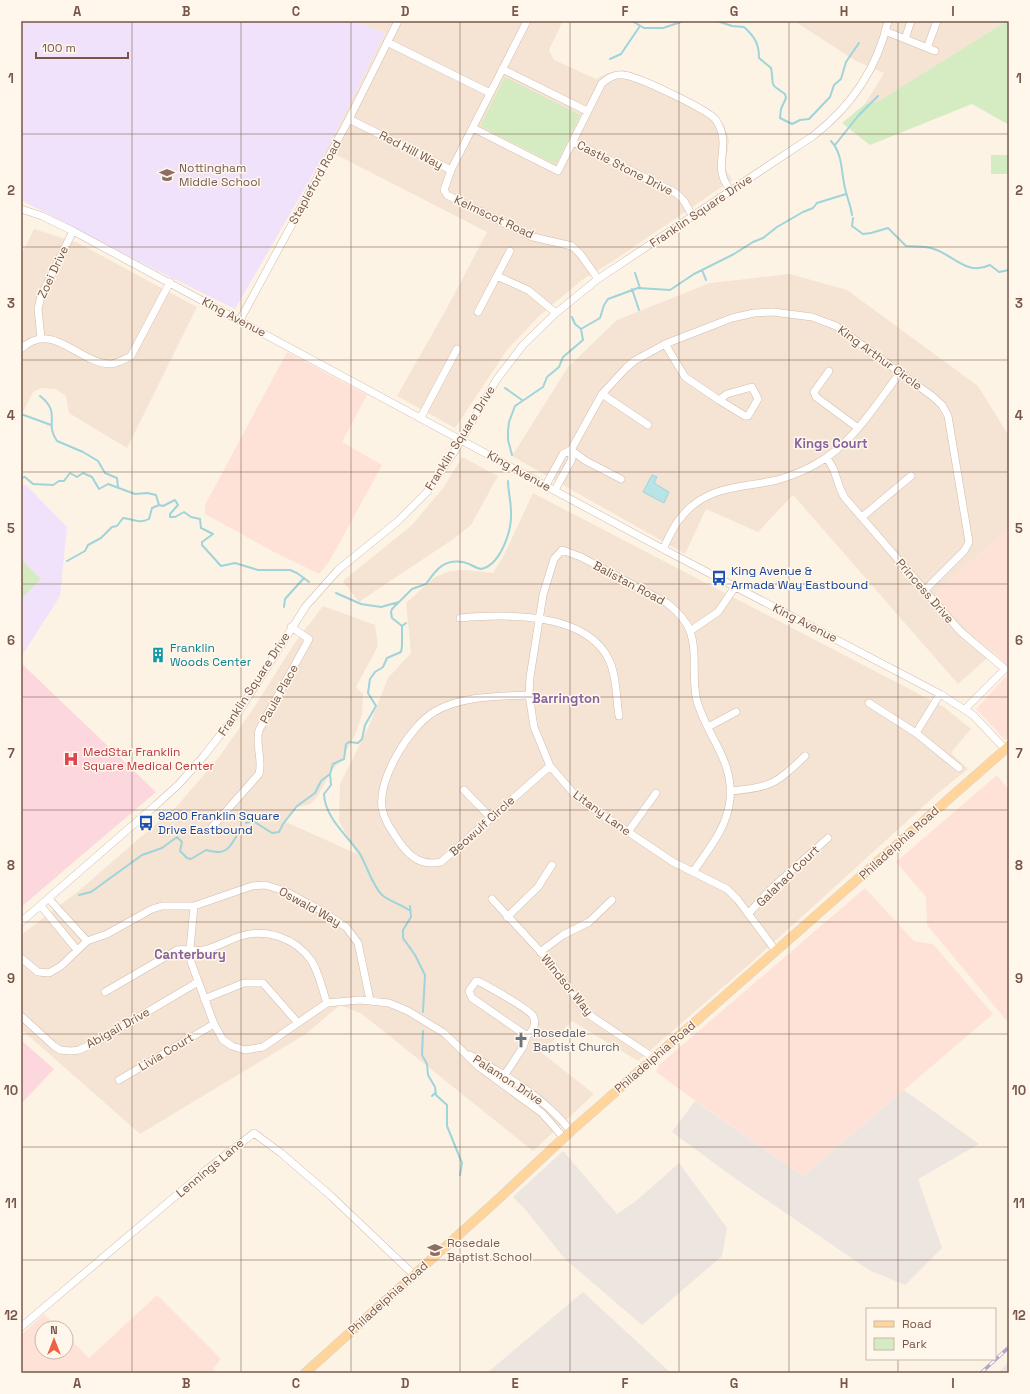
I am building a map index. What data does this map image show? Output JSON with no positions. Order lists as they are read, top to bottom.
{
  "streets": {
    "main road": ["Philadelphia Road"],
    "street": [
      "Red Hill Way",
      "Castle Stone Drive",
      "Stapleford Road",
      "Franklin Square Drive",
      "Kelmscot Road",
      "Zoei Drive",
      "King Avenue",
      "King Arthur Circle",
      "Balistan Road",
      "Princess Drive",
      "Paula Place",
      "Litany Lane",
      "Beowulf Circle",
      "Galahad Court",
      "Oswald Way",
      "Windsor Way",
      "Abigail Drive",
      "Livia Court",
      "Palamon Drive",
      "Lennings Lane"
    ]
  },
  "crossings": [
    ["Red Hill Way", "Stapleford Road"],
    ["Red Hill Way", "Kelmscot Road"],
    ["Castle Stone Drive", "Franklin Square Drive"],
    ["Stapleford Road", "King Avenue"],
    ["Franklin Square Drive", "Kelmscot Road"],
    ["Franklin Square Drive", "King Avenue"],
    ["Franklin Square Drive", "Paula Place"],
    ["Zoei Drive", "King Avenue"],
    ["King Avenue", "King Arthur Circle"],
    ["King Avenue", "Princess Drive"],
    ["King Avenue", "Philadelphia Road"],
    ["King Arthur Circle", "Princess Drive"],
    ["Balistan Road", "Litany Lane"],
    ["Litany Lane", "Beowulf Circle"],
    ["Litany Lane", "Philadelphia Road"],
    ["Litany Lane", "Galahad Court"],
    ["Philadelphia Road", "Windsor Way"],
    ["Philadelphia Road", "Palamon Drive"],
    ["Philadelphia Road", "Lennings Lane"],
    ["Oswald Way", "Palamon Drive"]
  ],
  "districts": ["Kings Court", "Barrington", "Canterbury"],
  "places": {
    "school or university": ["Nottingham Middle School", "Rosedale Baptist School"],
    "bus stop": ["King Avenue & Armada Way Eastbound", "9200 Franklin Square Drive Eastbound"],
    "building": ["Franklin Woods Center"],
    "hospital": ["MedStar Franklin Square Medical Center"],
    "church": ["Rosedale Baptist Church"]
  },
  "legend": ["Road", "Park"],
  "scale_bar": "100 m",
  "north": "top",
  "grid": {
    "columns": [
      "A",
      "B",
      "C",
      "D",
      "E",
      "F",
      "G",
      "H",
      "I"
    ],
    "rows": [
      "1",
      "2",
      "3",
      "4",
      "5",
      "6",
      "7",
      "8",
      "9",
      "10",
      "11",
      "12"
    ]
  }
}
